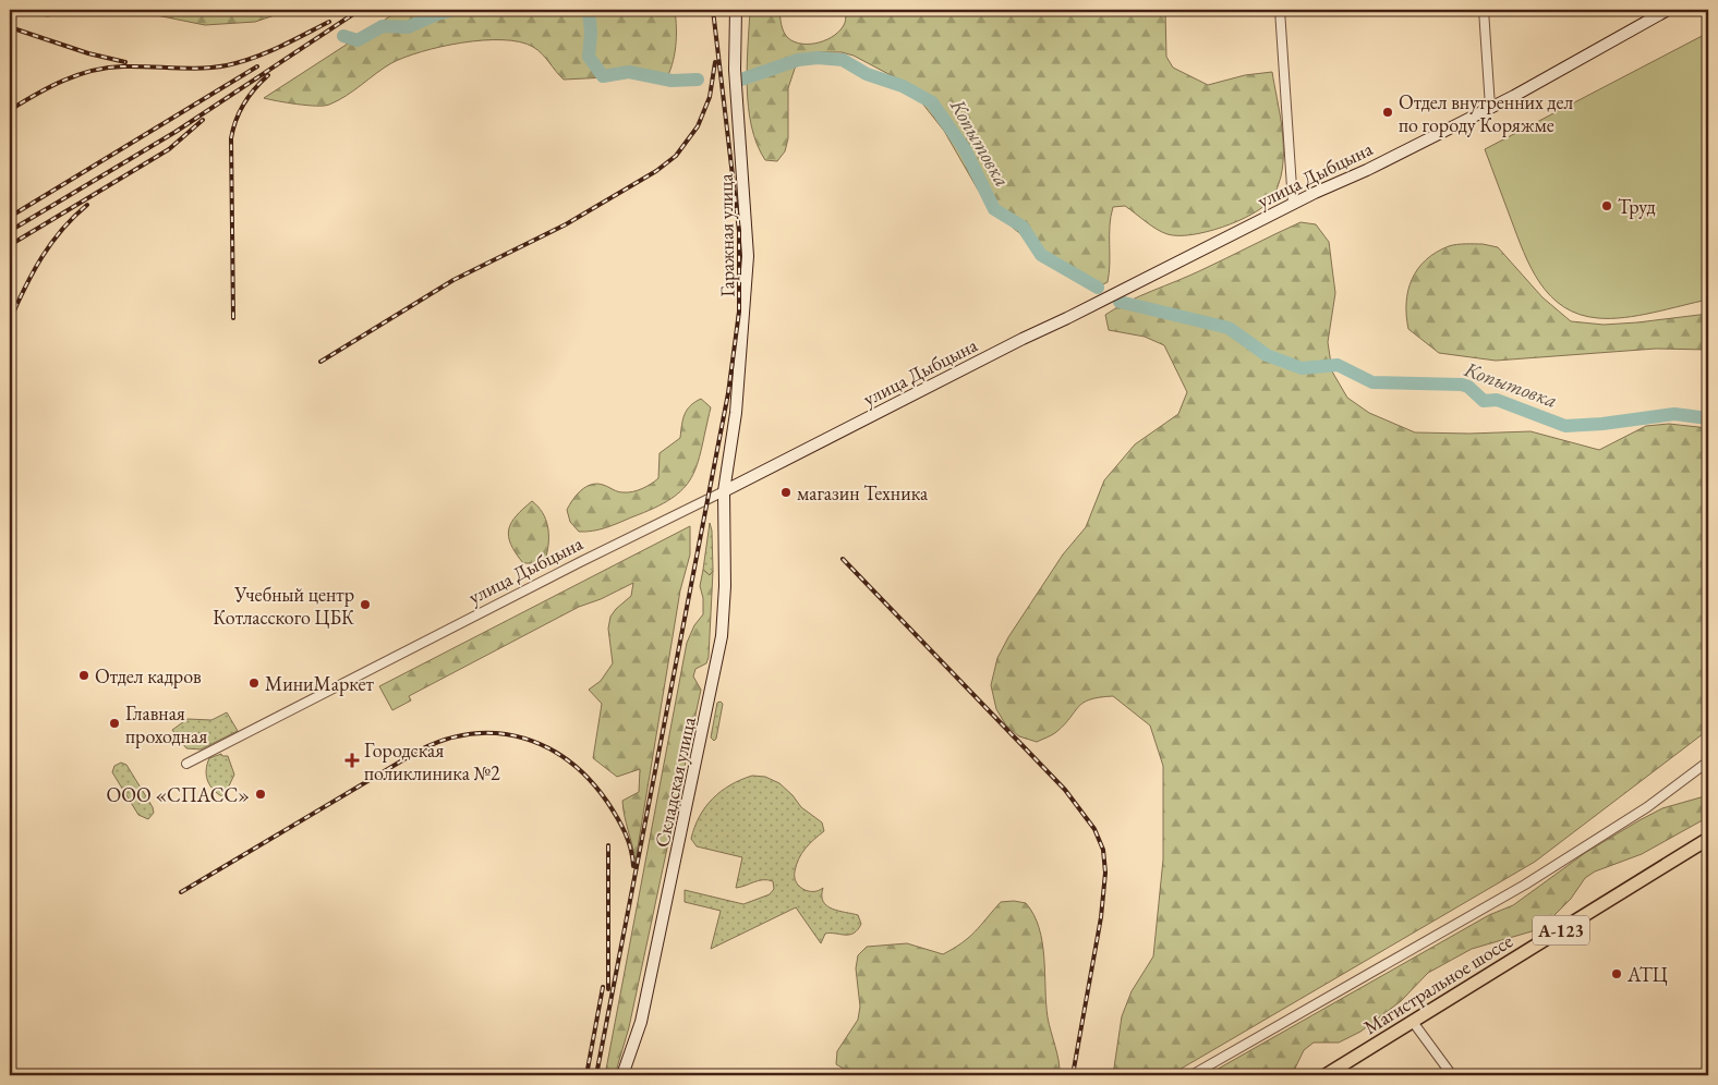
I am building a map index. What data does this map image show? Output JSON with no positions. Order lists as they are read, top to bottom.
{
  "streets": {
    "main road": ["А-123", "Магистральное шоссе"],
    "street": ["улица Дыбцына", "Гаражная улица", "Складская улица"]
  },
  "crossings": [
    ["улица Дыбцына", "Гаражная улица"],
    ["улица Дыбцына", "Складская улица"],
    ["Гаражная улица", "Складская улица"]
  ],
  "water": ["Копытовка"],
  "places": {
    "other": [
      "Отдел внутренних дел по городу Коряжме",
      "Труд",
      "магазин Техника",
      "Учебный центр Котласского ЦБК",
      "Отдел кадров",
      "MиниMаркет",
      "Главная проходная",
      "ООО «СПАСС»",
      "АТЦ"
    ],
    "health": ["Городская поликлиника №2"]
  }
}
